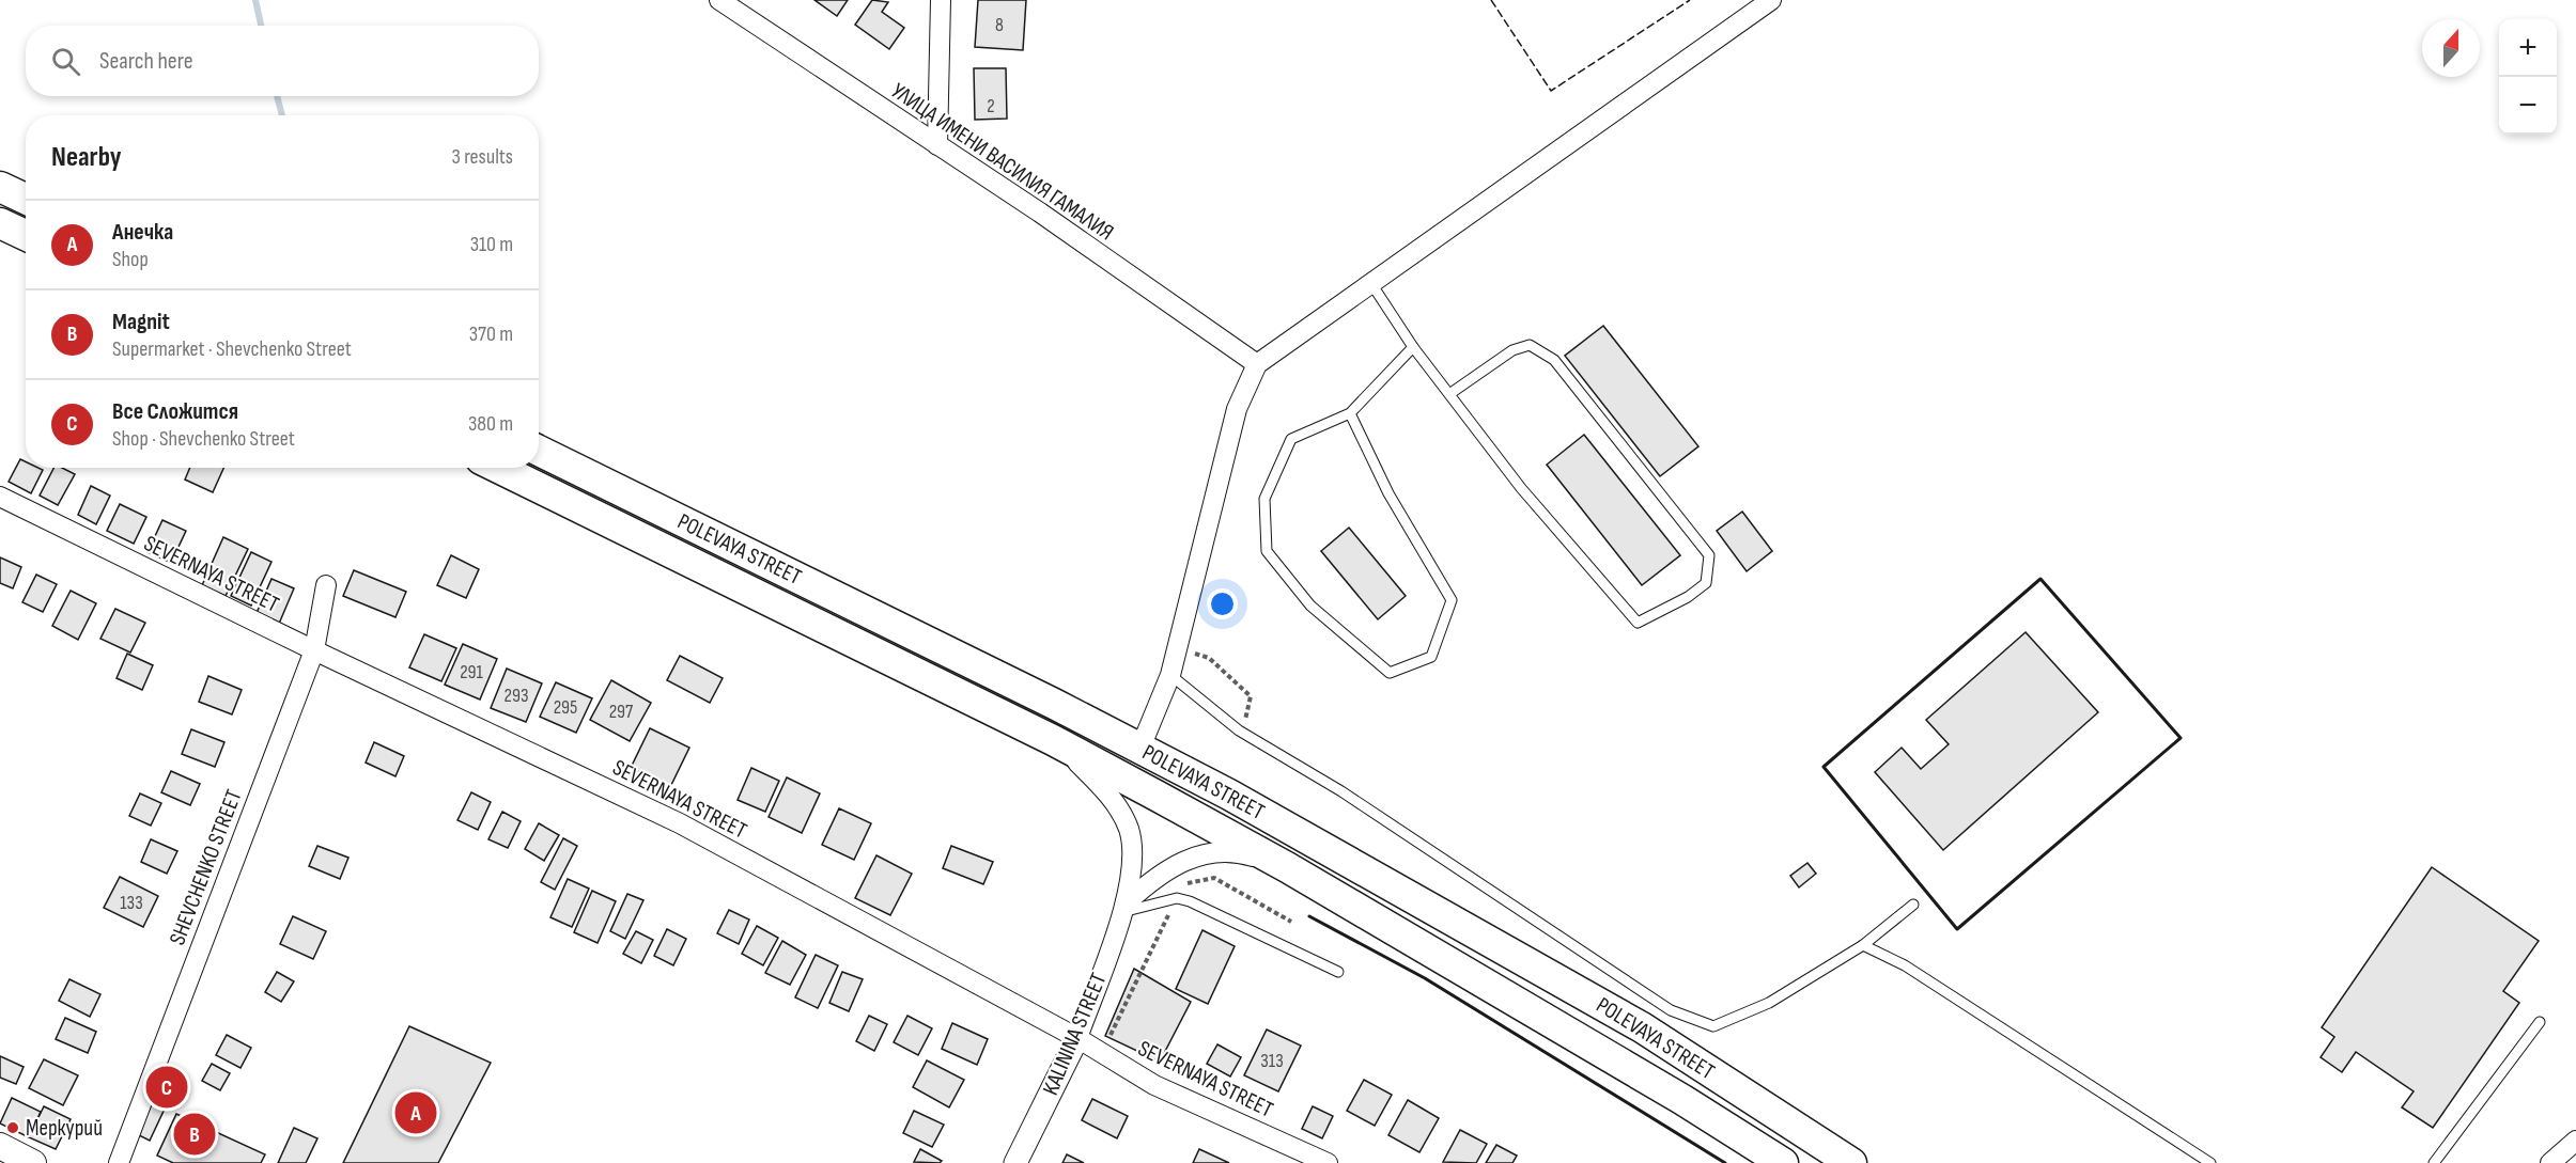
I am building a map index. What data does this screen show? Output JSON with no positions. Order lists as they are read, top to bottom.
{
  "streets": {
    "highway": ["POLEVAYA STREET"],
    "street": [
      "УЛИЦА ИМЕНИ ВАСИЛИЯ ГАМАЛИЯ",
      "SEVERNAYA STREET",
      "SHEVCHENKO STREET",
      "KALININA STREET"
    ]
  },
  "crossings": [
    ["POLEVAYA STREET", "KALININA STREET"],
    ["SEVERNAYA STREET", "SHEVCHENKO STREET"],
    ["SEVERNAYA STREET", "KALININA STREET"]
  ],
  "places": ["Меркурий"],
  "house_numbers": [
    "8",
    "2",
    "291",
    "293",
    "295",
    "297",
    "133",
    "313"
  ],
  "north": "top",
  "page": {
    "map_buttons": ["+", "−"],
    "search": "Search here",
    "heading": ["Nearby", "3 results"],
    "list": [
      {
        "mark": "A",
        "name": "Анечка",
        "note": "Shop",
        "value": "310 m"
      },
      {
        "mark": "B",
        "name": "Magnit",
        "note": "Supermarket · Shevchenko Street",
        "value": "370 m"
      },
      {
        "mark": "C",
        "name": "Все Сложится",
        "note": "Shop · Shevchenko Street",
        "value": "380 m"
      }
    ],
    "pins": ["C", "A", "B"]
  }
}
